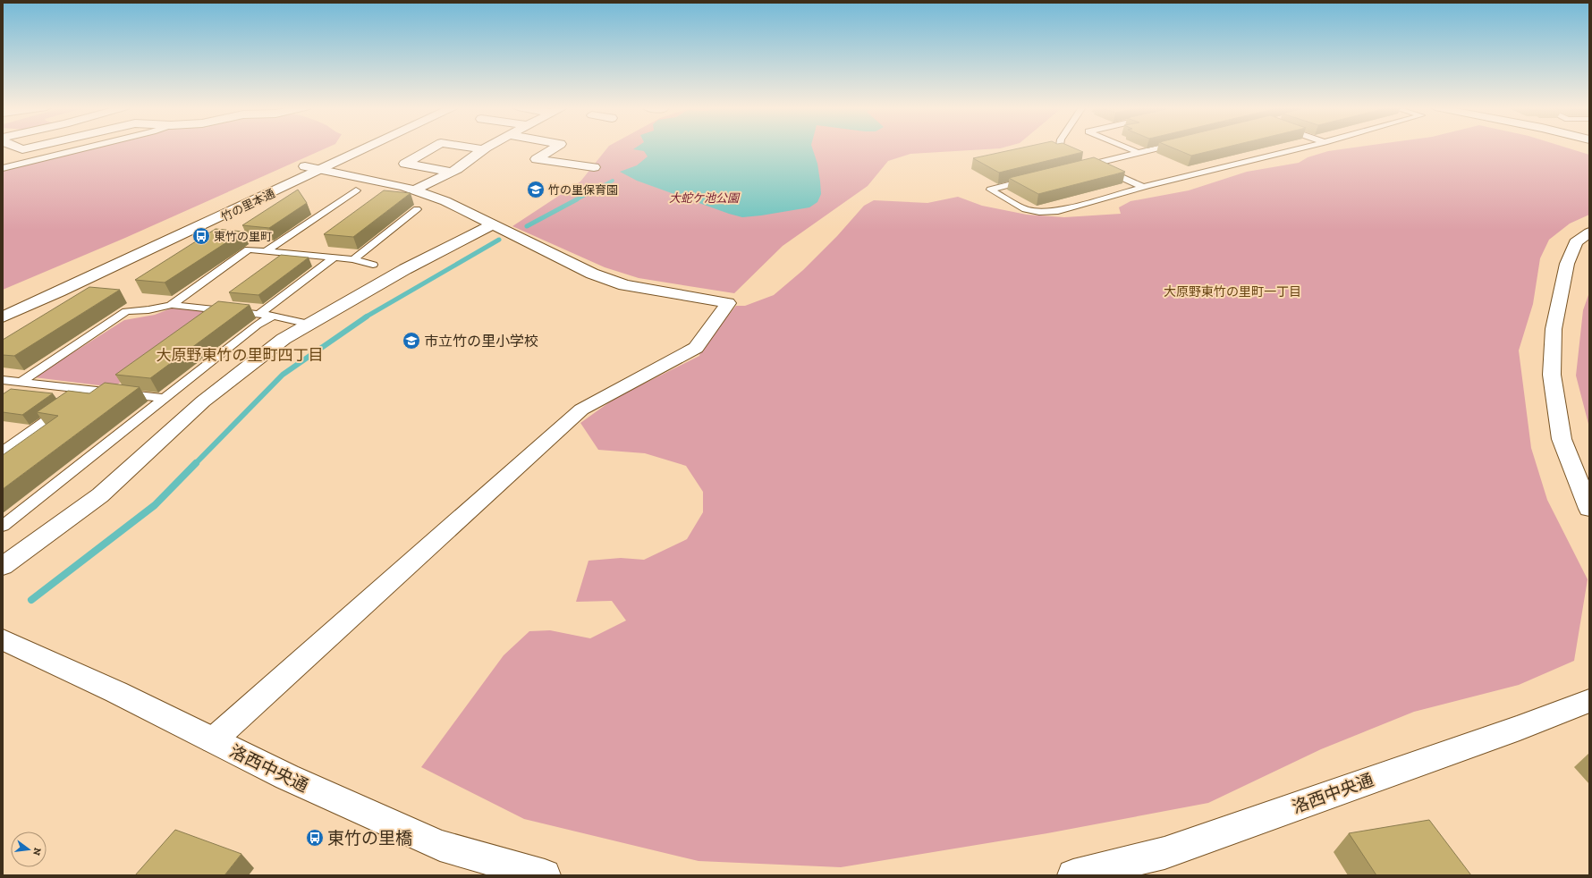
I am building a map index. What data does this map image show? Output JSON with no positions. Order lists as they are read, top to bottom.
{
  "streets": {
    "street": ["竹の里本通", "洛西中央通"]
  },
  "districts": ["大原野東竹の里町一丁目", "大原野東竹の里町四丁目"],
  "parks": ["大蛇ケ池公園"],
  "places": {
    "school or university": ["竹の里保育園", "市立竹の里小学校"],
    "bus stop": ["東竹の里町", "東竹の里橋"]
  },
  "north": "right"
}
